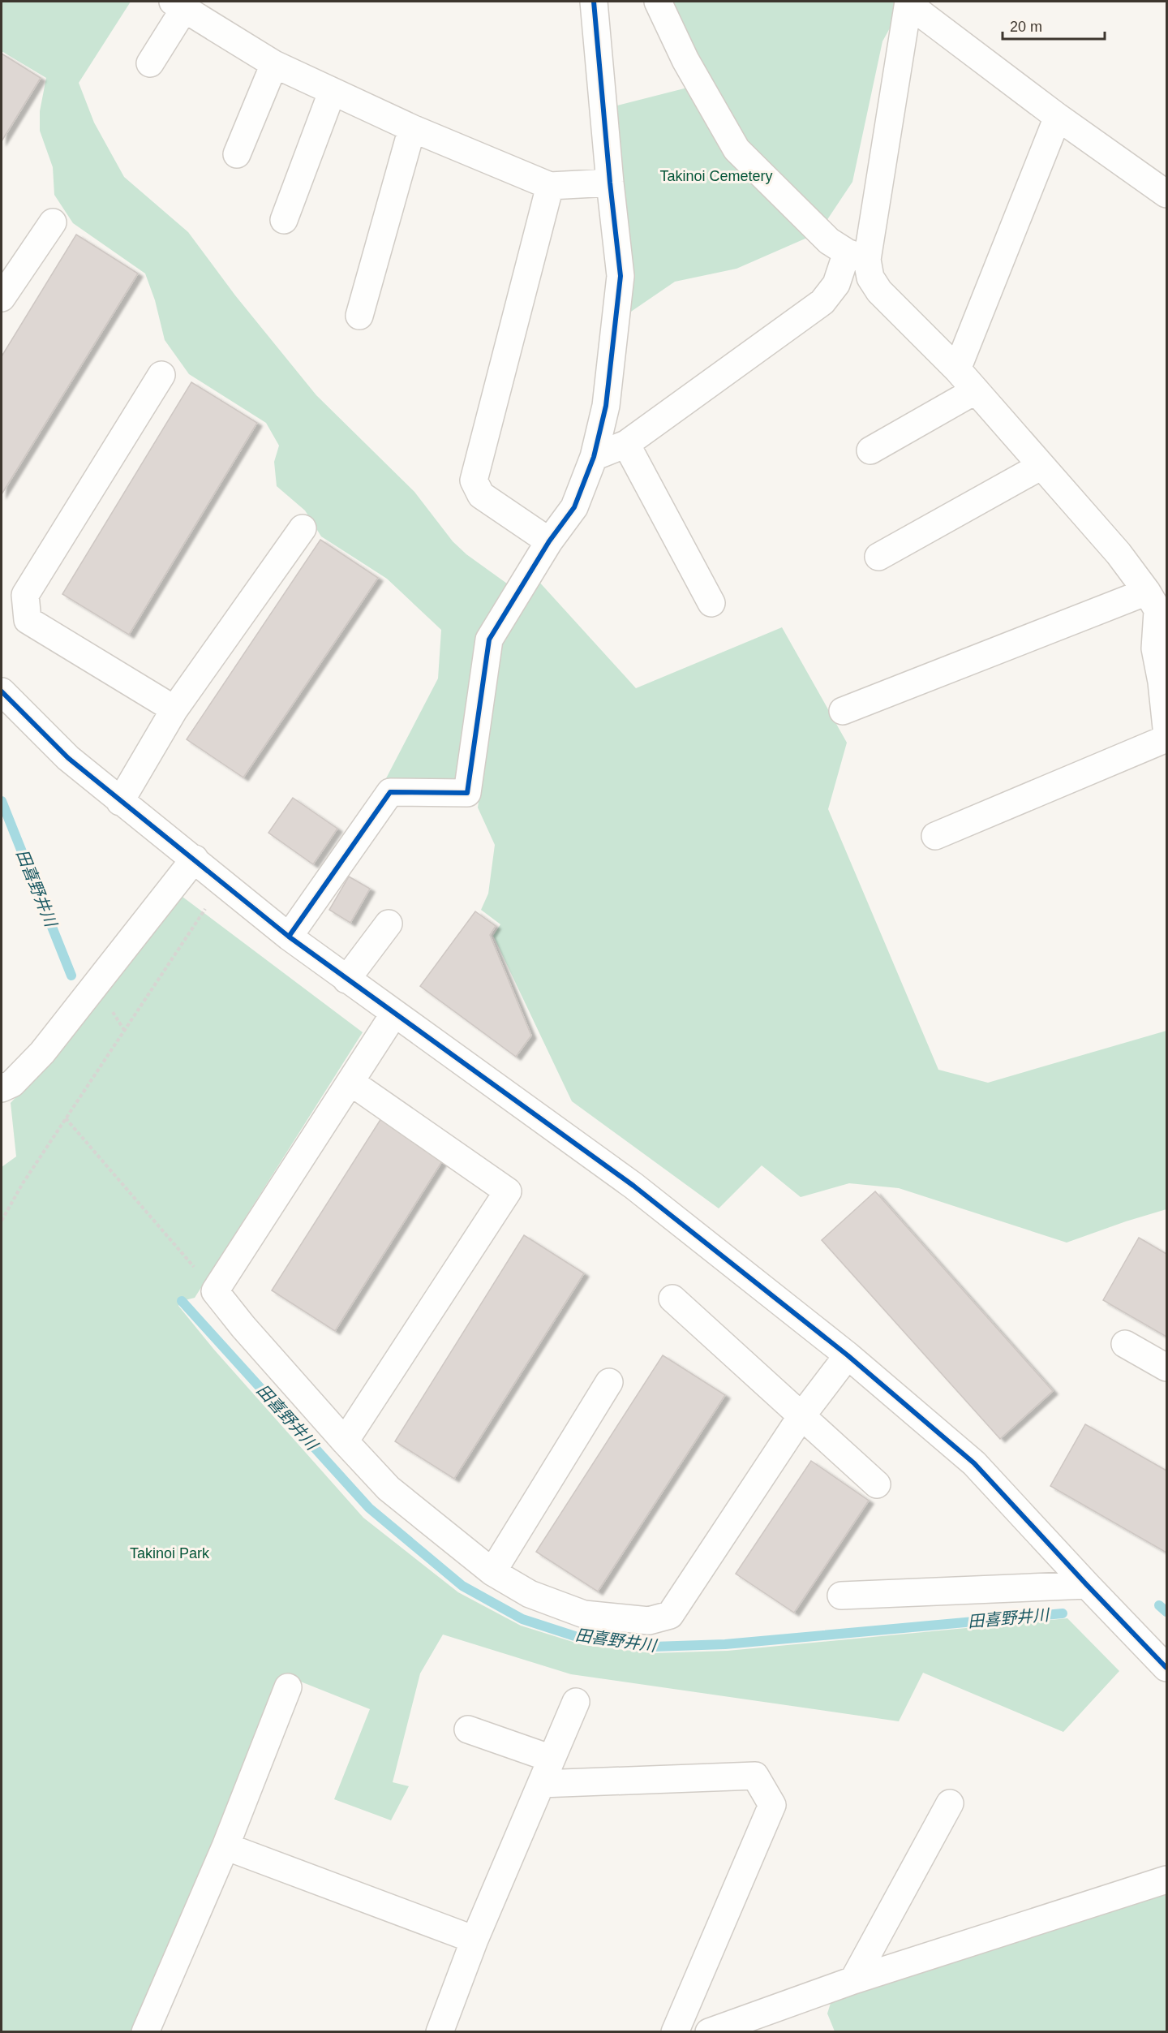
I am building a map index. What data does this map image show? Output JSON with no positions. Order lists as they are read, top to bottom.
{
  "water": ["田喜野井川"],
  "parks": ["Takinoi Cemetery", "Takinoi Park"],
  "scale_bar": "20 m"
}
